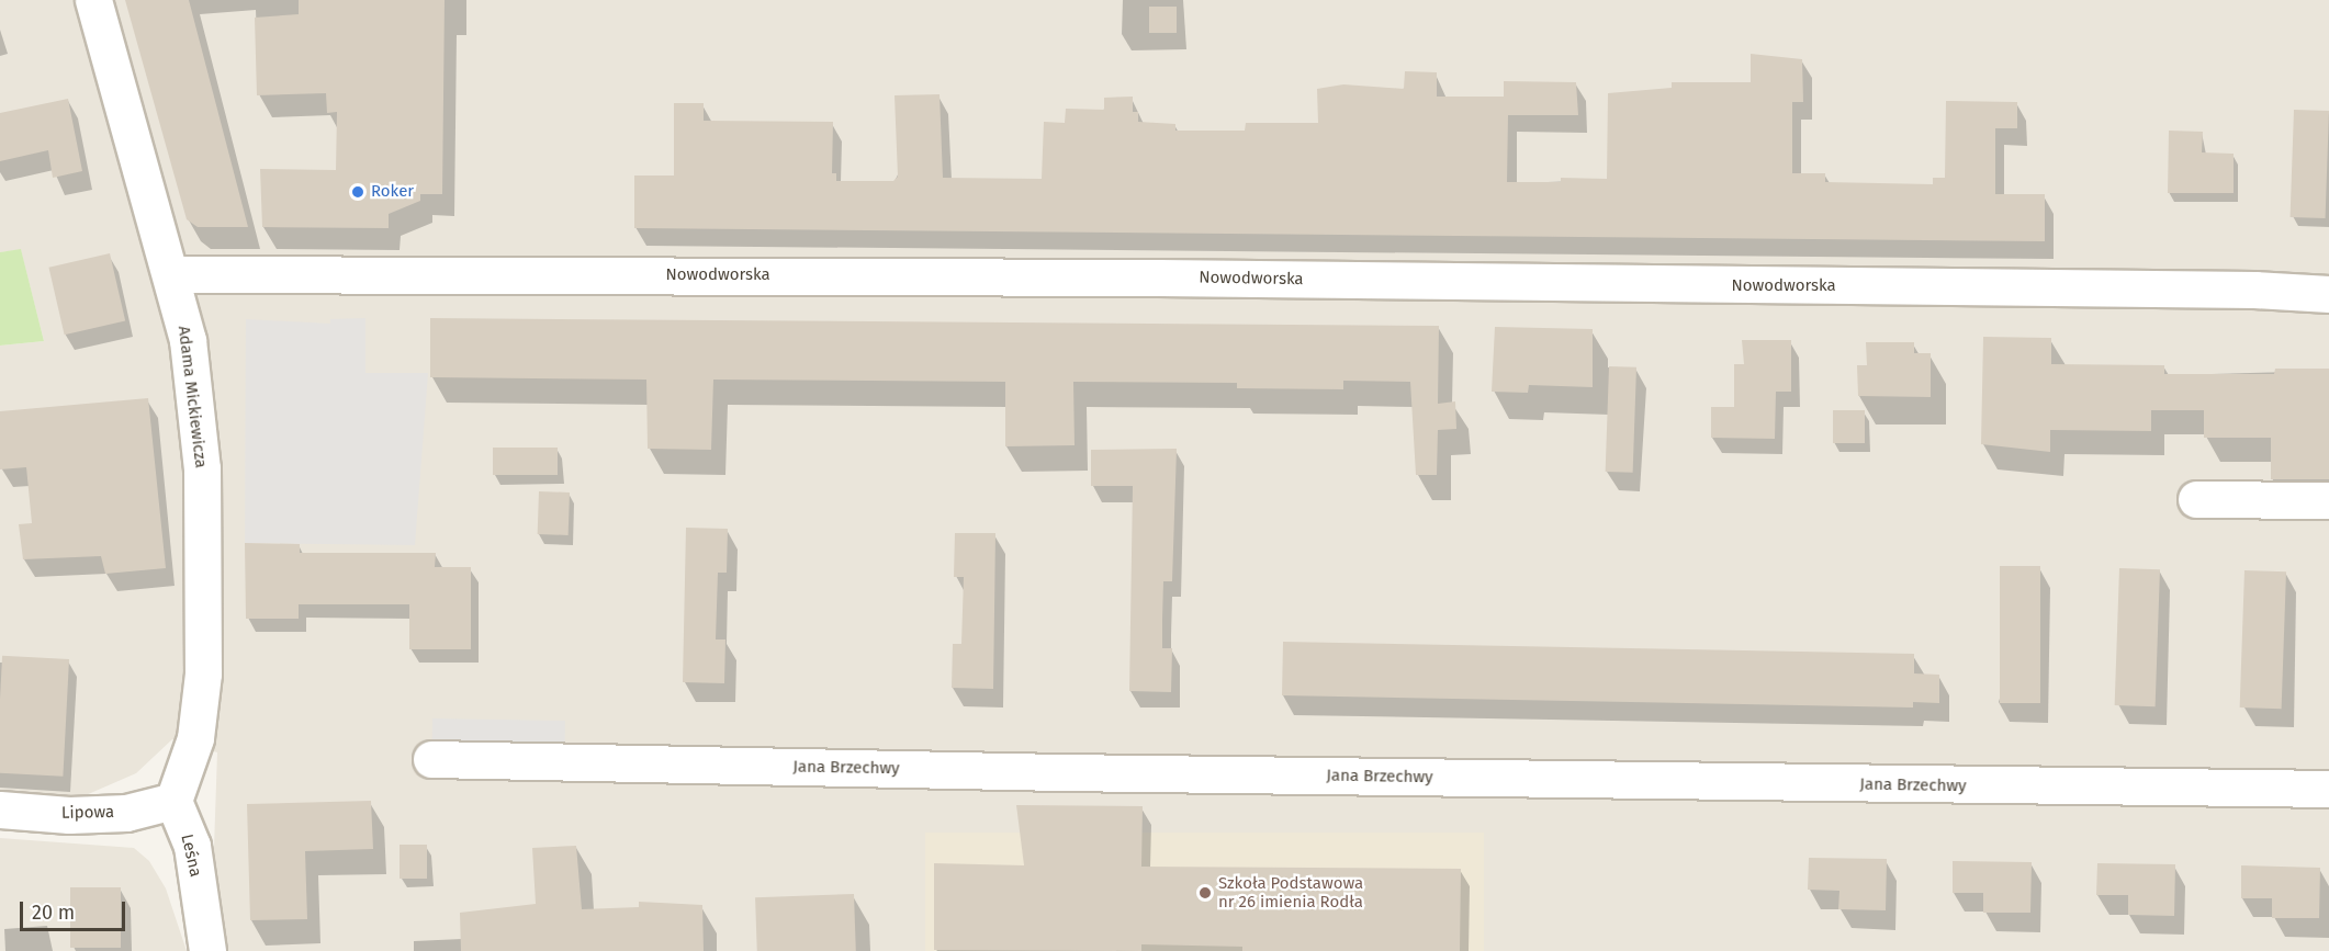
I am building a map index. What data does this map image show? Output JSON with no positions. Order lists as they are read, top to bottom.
{
  "streets": {
    "street": [
      "Nowodworska",
      "Adama Mickiewicza",
      "Jana Brzechwy",
      "Lipowa",
      "Leśna"
    ]
  },
  "crossings": [
    ["Nowodworska", "Adama Mickiewicza"],
    ["Adama Mickiewicza", "Lipowa"],
    ["Adama Mickiewicza", "Leśna"],
    ["Lipowa", "Leśna"]
  ],
  "places": ["Roker", "Szkoła Podstawowa nr 26 imienia Rodła"],
  "scale_bar": "20 m"
}
